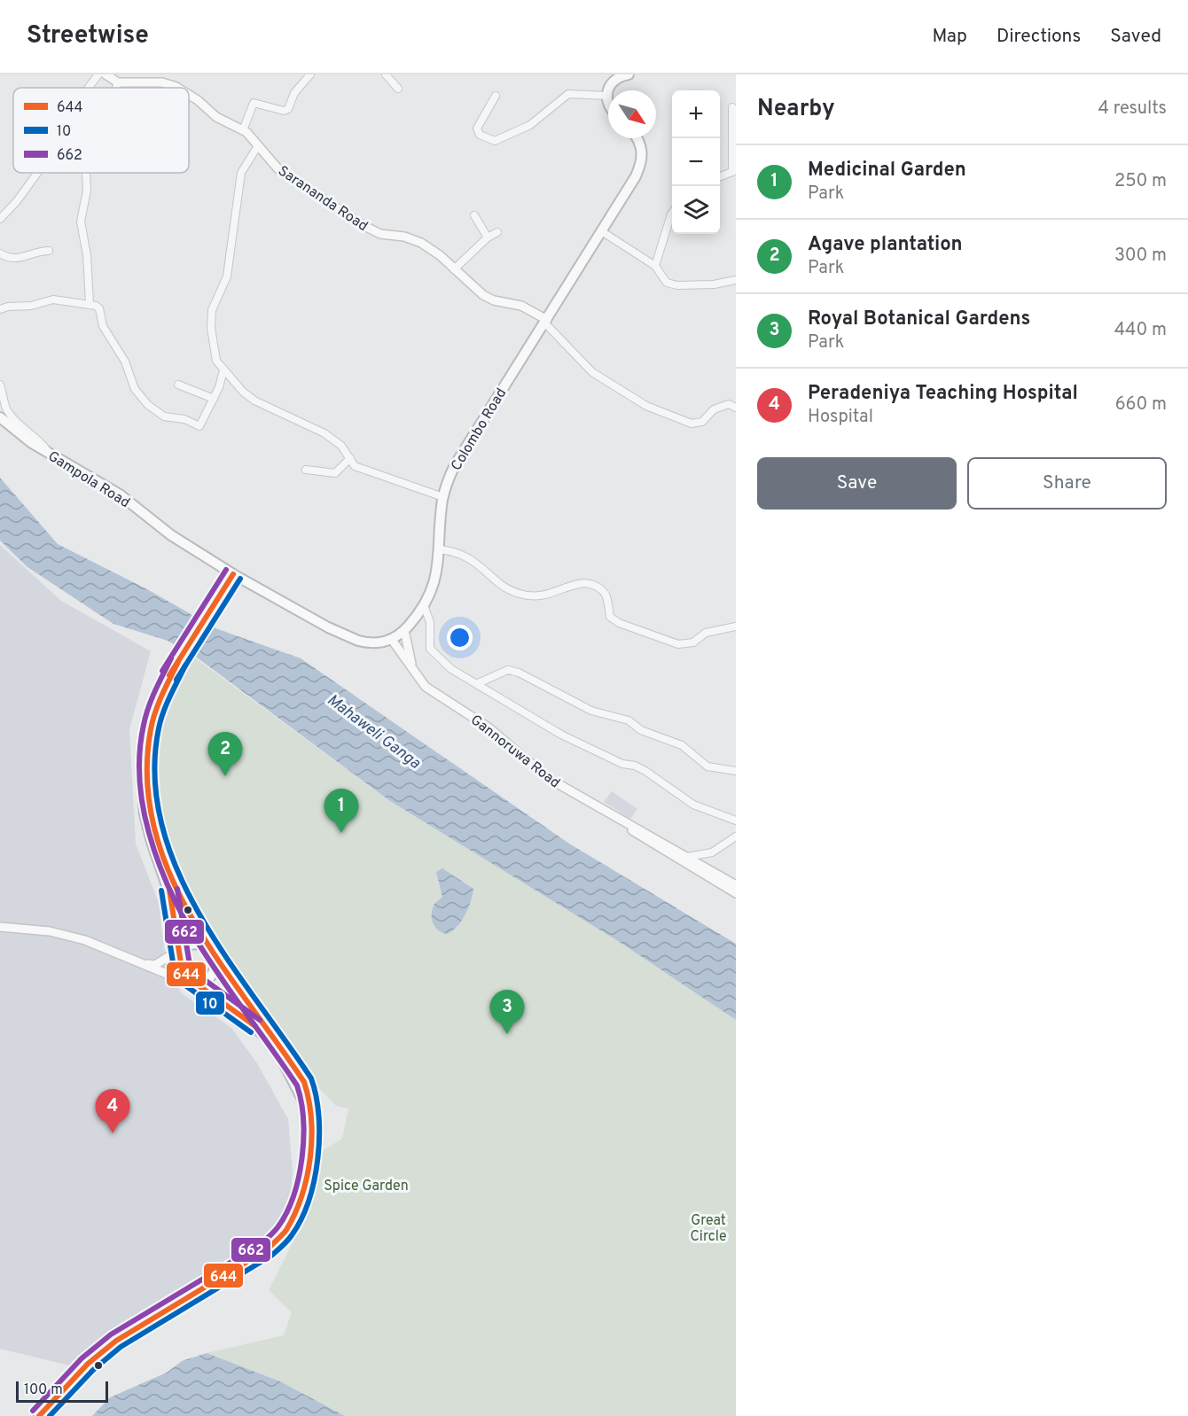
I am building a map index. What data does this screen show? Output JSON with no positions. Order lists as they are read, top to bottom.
{
  "streets": {
    "highway": ["Colombo Road", "Gampola Road"],
    "main road": ["Sarananda Road", "Gannoruwa Road"]
  },
  "crossings": [
    ["Sarananda Road", "Colombo Road"],
    ["Colombo Road", "Gannoruwa Road"]
  ],
  "water": ["Mahaweli Ganga"],
  "parks": ["Spice Garden", "Great Circle"],
  "lines": ["transit line 662", "transit line 644", "transit line 10"],
  "legend": ["644", "10", "662"],
  "scale_bar": "100 m",
  "north": "bottom right",
  "page": {
    "header": "Streetwise",
    "nav": ["Map", "Directions", "Saved"],
    "heading": ["Nearby", "4 results"],
    "map_buttons": ["+", "−"],
    "list": [
      {
        "mark": "1",
        "name": "Medicinal Garden",
        "note": "Park",
        "value": "250 m"
      },
      {
        "mark": "2",
        "name": "Agave plantation",
        "note": "Park",
        "value": "300 m"
      },
      {
        "mark": "3",
        "name": "Royal Botanical Gardens",
        "note": "Park",
        "value": "440 m"
      },
      {
        "mark": "4",
        "name": "Peradeniya Teaching Hospital",
        "note": "Hospital",
        "value": "660 m"
      }
    ],
    "buttons": ["Save", "Share"],
    "pins": [
      "2",
      "1",
      "3",
      "4"
    ],
    "scale": "100 m"
  }
}
